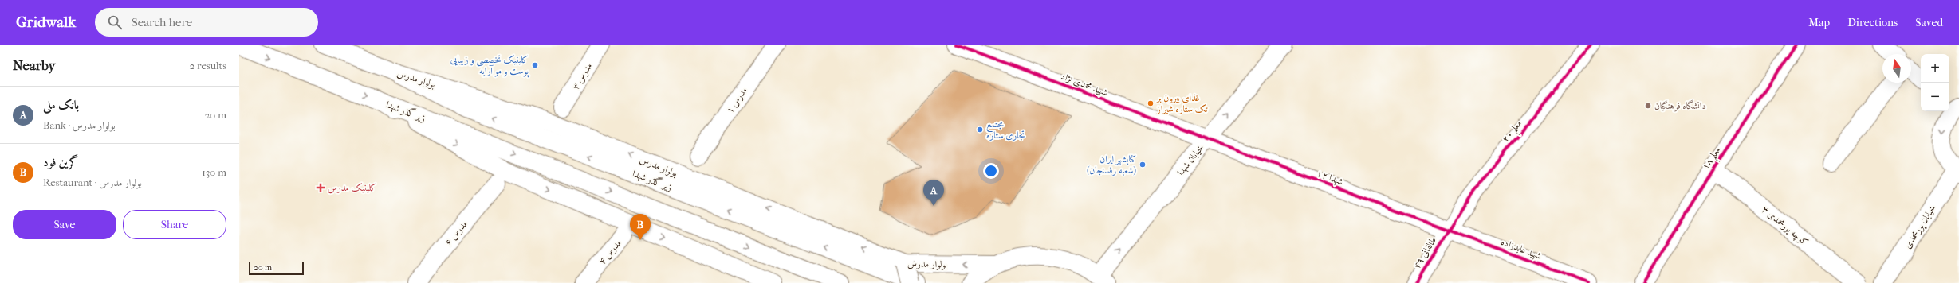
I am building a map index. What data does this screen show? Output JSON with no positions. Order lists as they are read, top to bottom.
{
  "streets": {
    "main road": [
      "مدرس ۳",
      "بولوار مدرس",
      "شهید محمدی نژاد",
      "مدرس ۱",
      "زیر گذر شهدا",
      "معلم ۲۰",
      "معلم ۱۸",
      "خیابان شهدا",
      "۱۲ شهدا",
      "کوچه پورمحمدی ۳",
      "خیابان پورمحمدی",
      "مدرس ۶",
      "شهید عابدزاده",
      "مدرس ۴",
      "طالقانی ۴۹"
    ]
  },
  "crossings": [
    ["بولوار مدرس", "زیر گذر شهدا"],
    ["شهید محمدی نژاد", "خیابان شهدا"],
    ["شهید محمدی نژاد", "۱۲ شهدا"],
    ["معلم ۲۰", "۱۲ شهدا"],
    ["معلم ۲۰", "شهید عابدزاده"],
    ["معلم ۲۰", "طالقانی ۴۹"],
    ["معلم ۱۸", "کوچه پورمحمدی ۳"],
    ["خیابان شهدا", "۱۲ شهدا"],
    ["۱۲ شهدا", "شهید عابدزاده"],
    ["۱۲ شهدا", "طالقانی ۴۹"],
    ["شهید عابدزاده", "طالقانی ۴۹"]
  ],
  "one_way": ["خیابان شهدا"],
  "places": {
    "other": [
      "کلینیک تخصصی و زیبایی پوست و مو آرایه",
      "غذای بیرون بر تک ستاره شیراز",
      "دانشگاه فرهنگیان",
      "مجتمع تجاری ستاره",
      "کتابشهر ایران (شعبه رفسنجان)"
    ],
    "health": ["کلینیک مدرس"]
  },
  "scale_bar": "20 m",
  "north": "top",
  "page": {
    "header": "Gridwalk",
    "search": "Search here",
    "nav": ["Map", "Directions", "Saved"],
    "heading": ["Nearby", "2 results"],
    "map_buttons": ["+", "−"],
    "list": [
      {
        "mark": "A",
        "name": "بانک ملی",
        "note": "Bank · بولوار مدرس",
        "value": "20 m"
      },
      {
        "mark": "B",
        "name": "گرین فود",
        "note": "Restaurant · بولوار مدرس",
        "value": "130 m"
      }
    ],
    "pins": ["A", "B"],
    "buttons": ["Save", "Share"],
    "scale": "20 m"
  }
}
